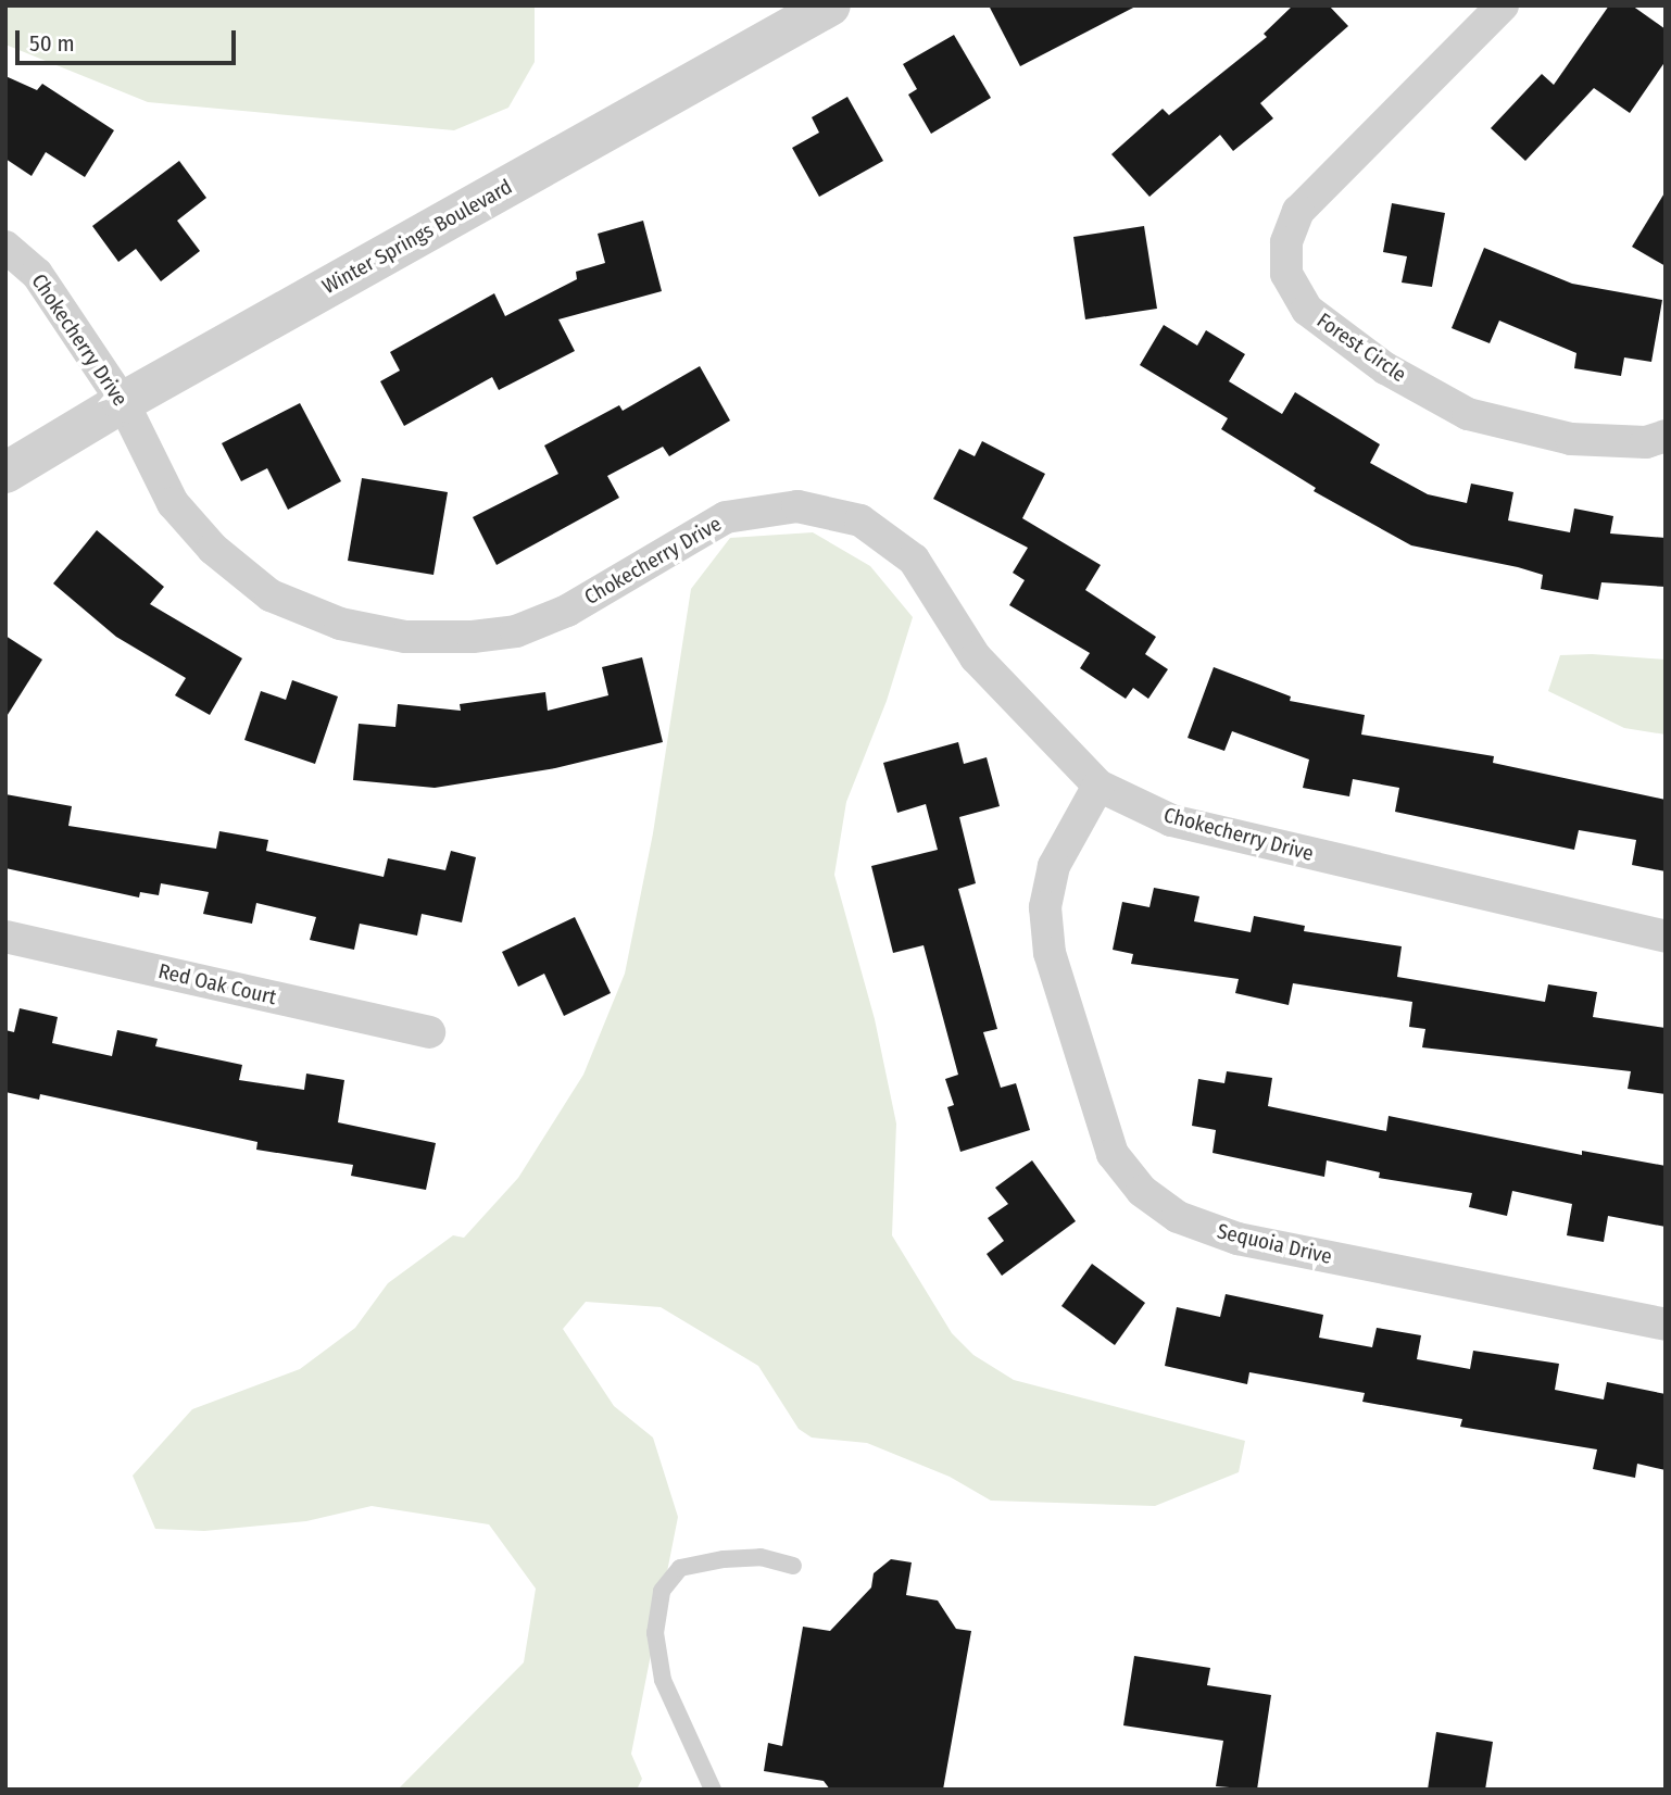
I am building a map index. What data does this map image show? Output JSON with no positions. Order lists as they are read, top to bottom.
{
  "streets": {
    "street": [
      "Winter Springs Boulevard",
      "Chokecherry Drive",
      "Forest Circle",
      "Red Oak Court",
      "Sequoia Drive"
    ]
  },
  "crossings": [
    ["Winter Springs Boulevard", "Chokecherry Drive"],
    ["Chokecherry Drive", "Sequoia Drive"]
  ],
  "scale_bar": "50 m"
}
